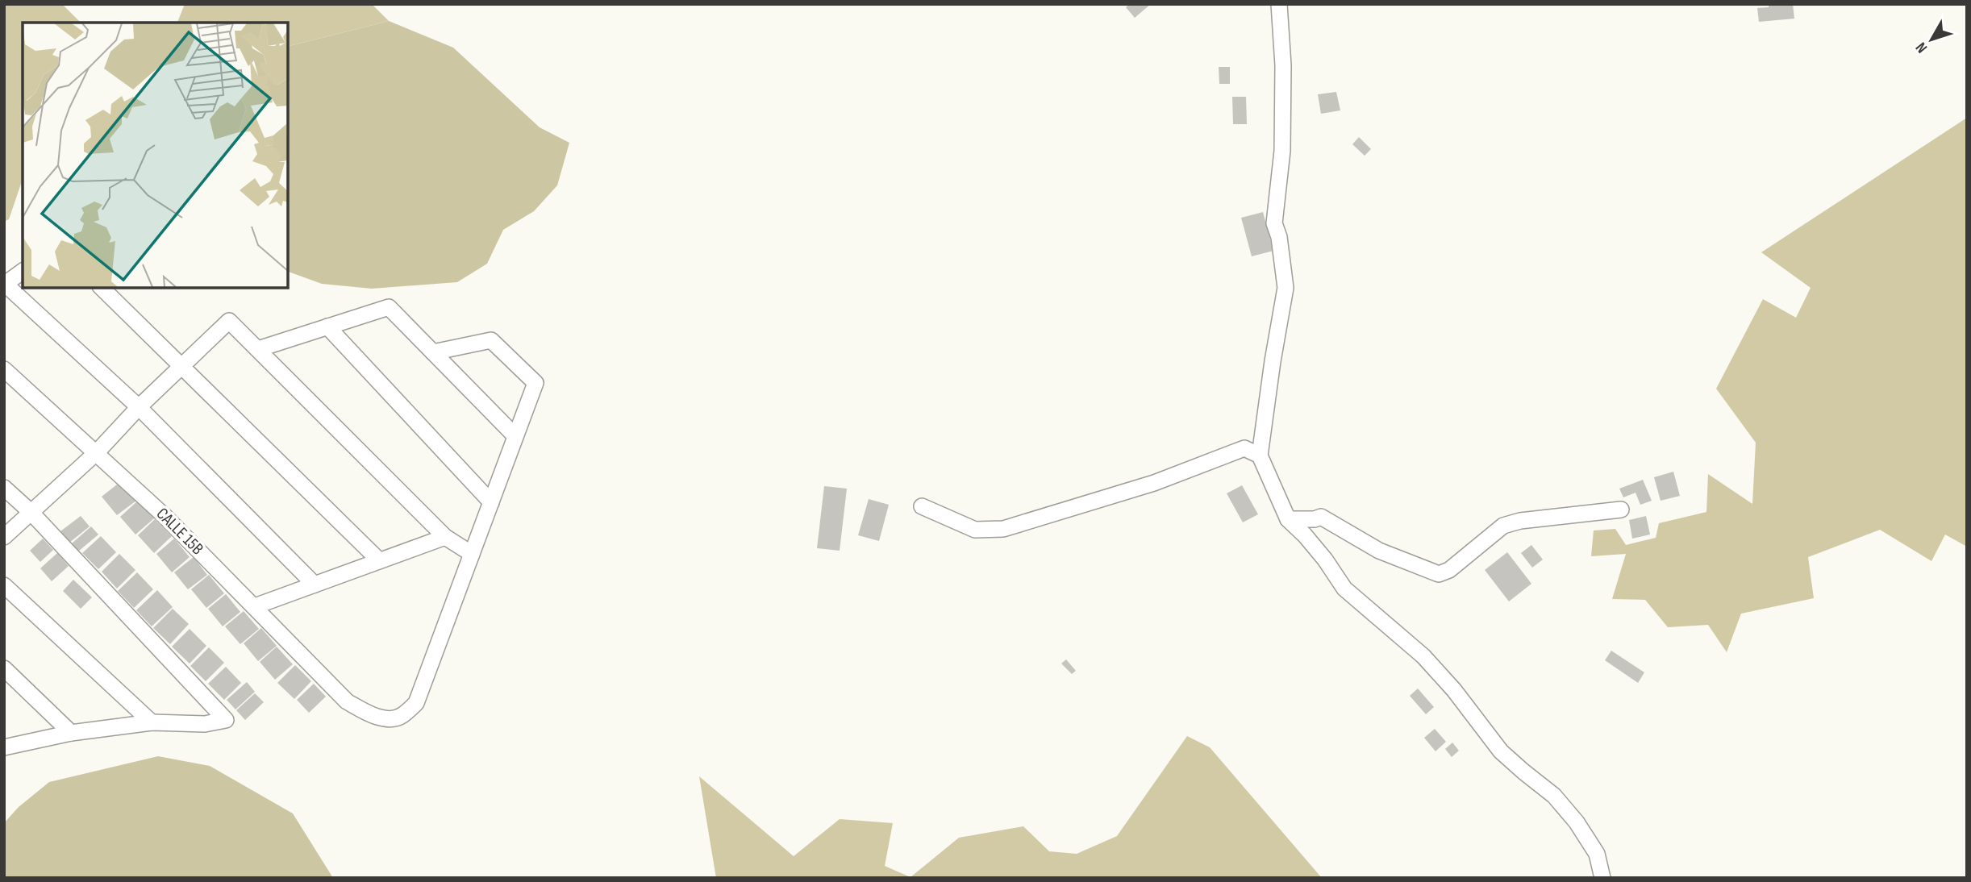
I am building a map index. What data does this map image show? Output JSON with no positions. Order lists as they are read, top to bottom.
{
  "streets": {
    "street": ["CALLE 15B"]
  },
  "north": "bottom left"
}
